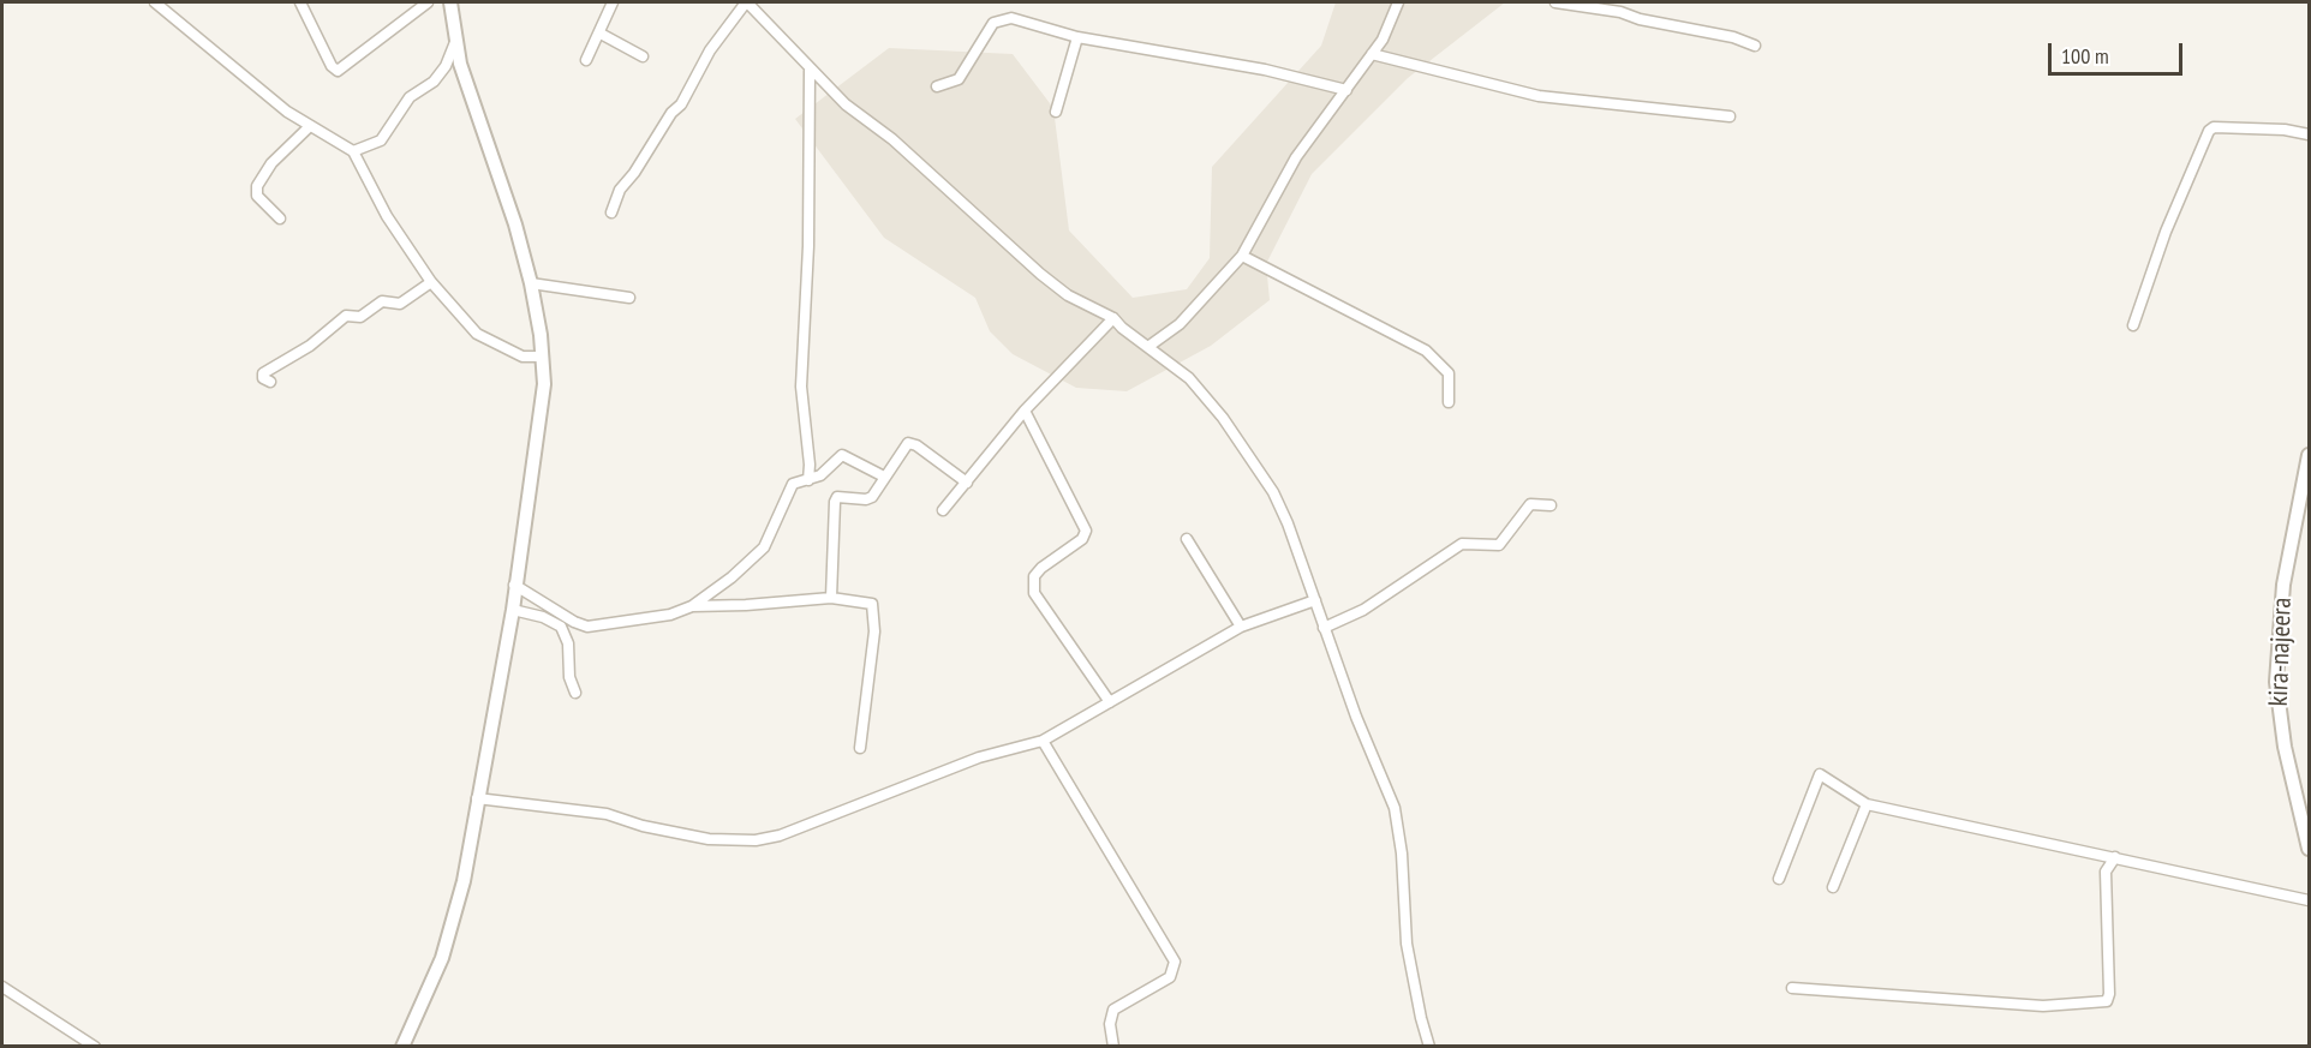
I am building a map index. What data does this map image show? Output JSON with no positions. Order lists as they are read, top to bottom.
{
  "streets": {
    "street": ["kira-najeera"]
  },
  "scale_bar": "100 m"
}
